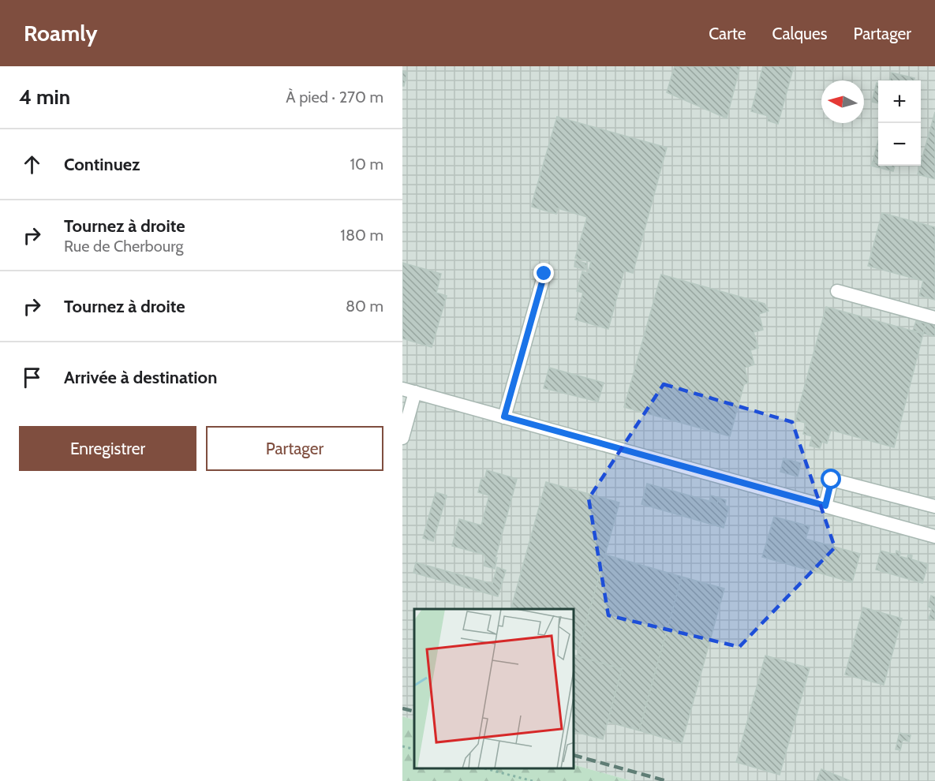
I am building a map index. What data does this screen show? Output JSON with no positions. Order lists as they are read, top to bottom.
{
  "north": "left",
  "page": {
    "header": "Roamly",
    "nav": ["Carte", "Calques", "Partager"],
    "heading": ["4 min", "À pied · 270 m"],
    "map_buttons": ["+", "−"],
    "list": [
      ["Continuez", "10 m"],
      ["Tournez à droite", "Rue de Cherbourg", "180 m"],
      ["Tournez à droite", "80 m"],
      "Arrivée à destination"
    ],
    "buttons": ["Enregistrer", "Partager"]
  }
}
